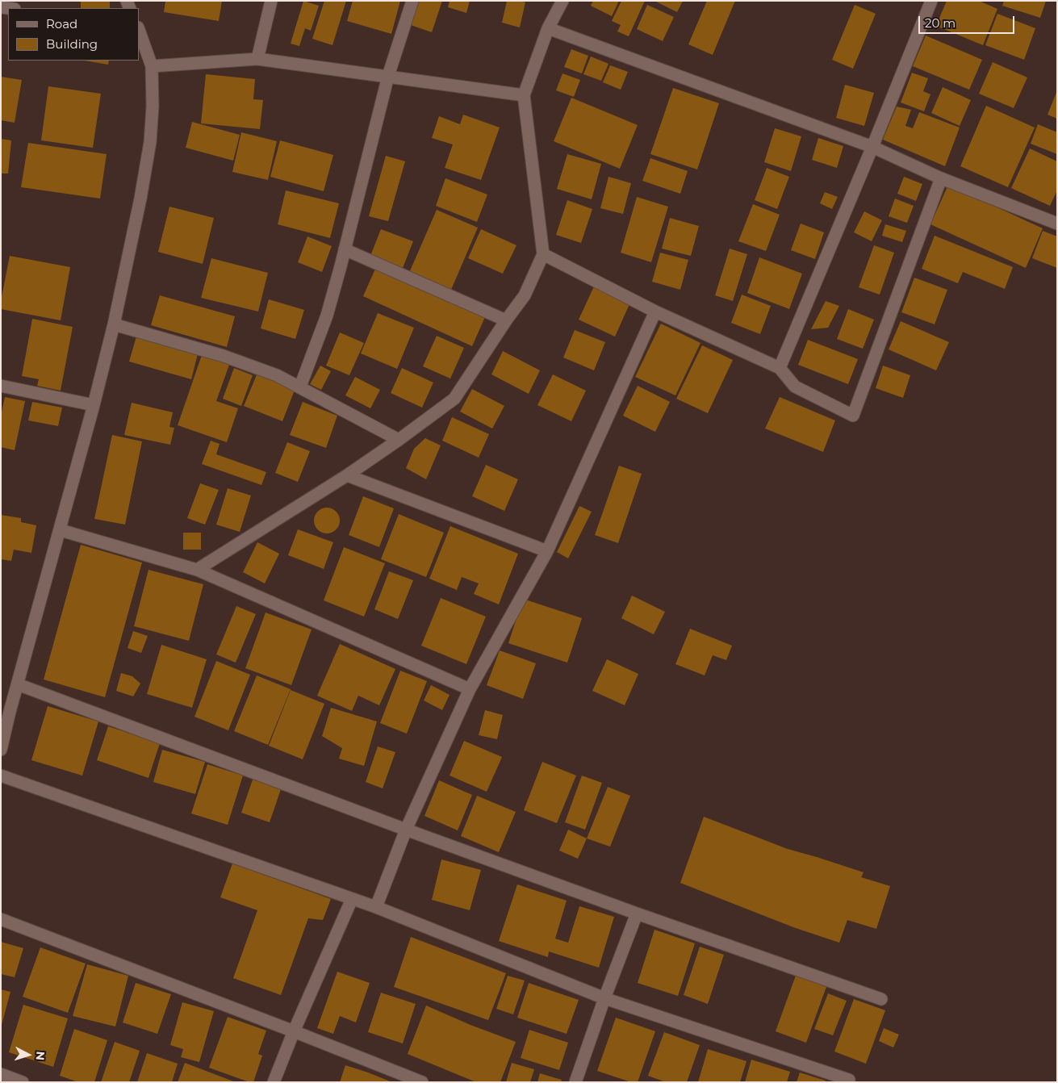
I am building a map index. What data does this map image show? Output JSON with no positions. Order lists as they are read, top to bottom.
{
  "legend": ["Road", "Building"],
  "scale_bar": "20 m",
  "north": "right"
}
